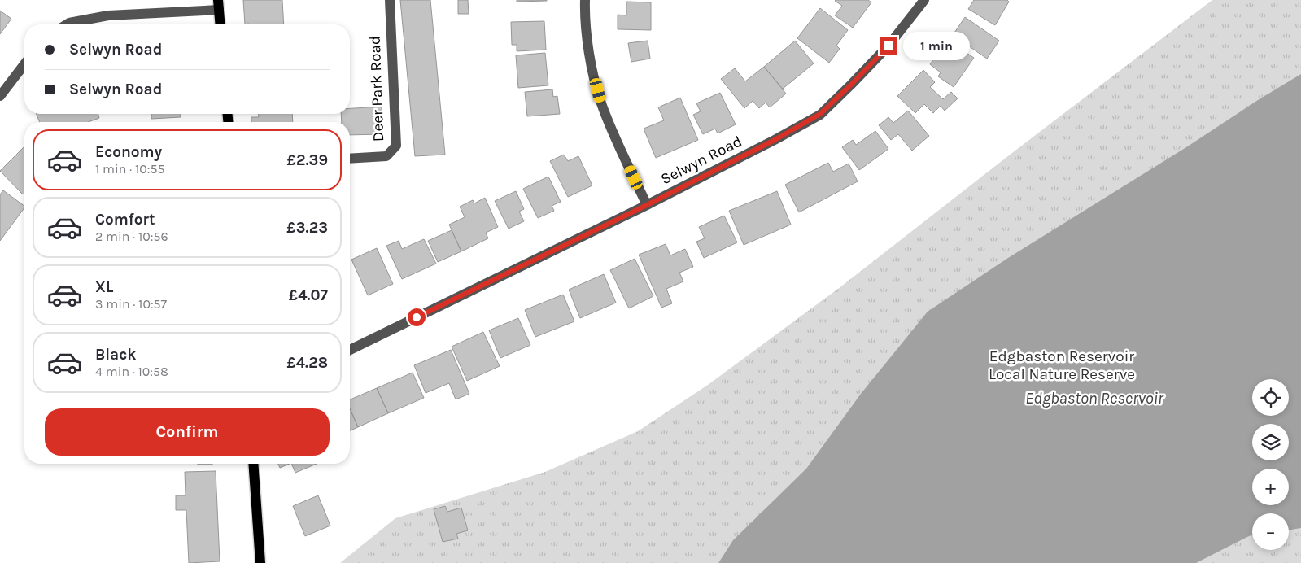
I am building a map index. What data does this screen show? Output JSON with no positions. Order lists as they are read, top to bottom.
{
  "streets": {
    "street": ["Deer Park Road", "Selwyn Road"]
  },
  "water": ["Edgbaston Reservoir"],
  "parks": ["Edgbaston Reservoir Local Nature Reserve"],
  "page": {
    "banner": ["Selwyn Road", "Selwyn Road"],
    "bubble": "1 min",
    "list": [
      {
        "name": "Economy",
        "note": "1 min · 10:55",
        "value": "£2.39"
      },
      {
        "name": "Comfort",
        "note": "2 min · 10:56",
        "value": "£3.23"
      },
      {
        "name": "XL",
        "note": "3 min · 10:57",
        "value": "£4.07"
      },
      {
        "name": "Black",
        "note": "4 min · 10:58",
        "value": "£4.28"
      }
    ],
    "map_buttons": ["+", "−"],
    "buttons": "Confirm"
  }
}
